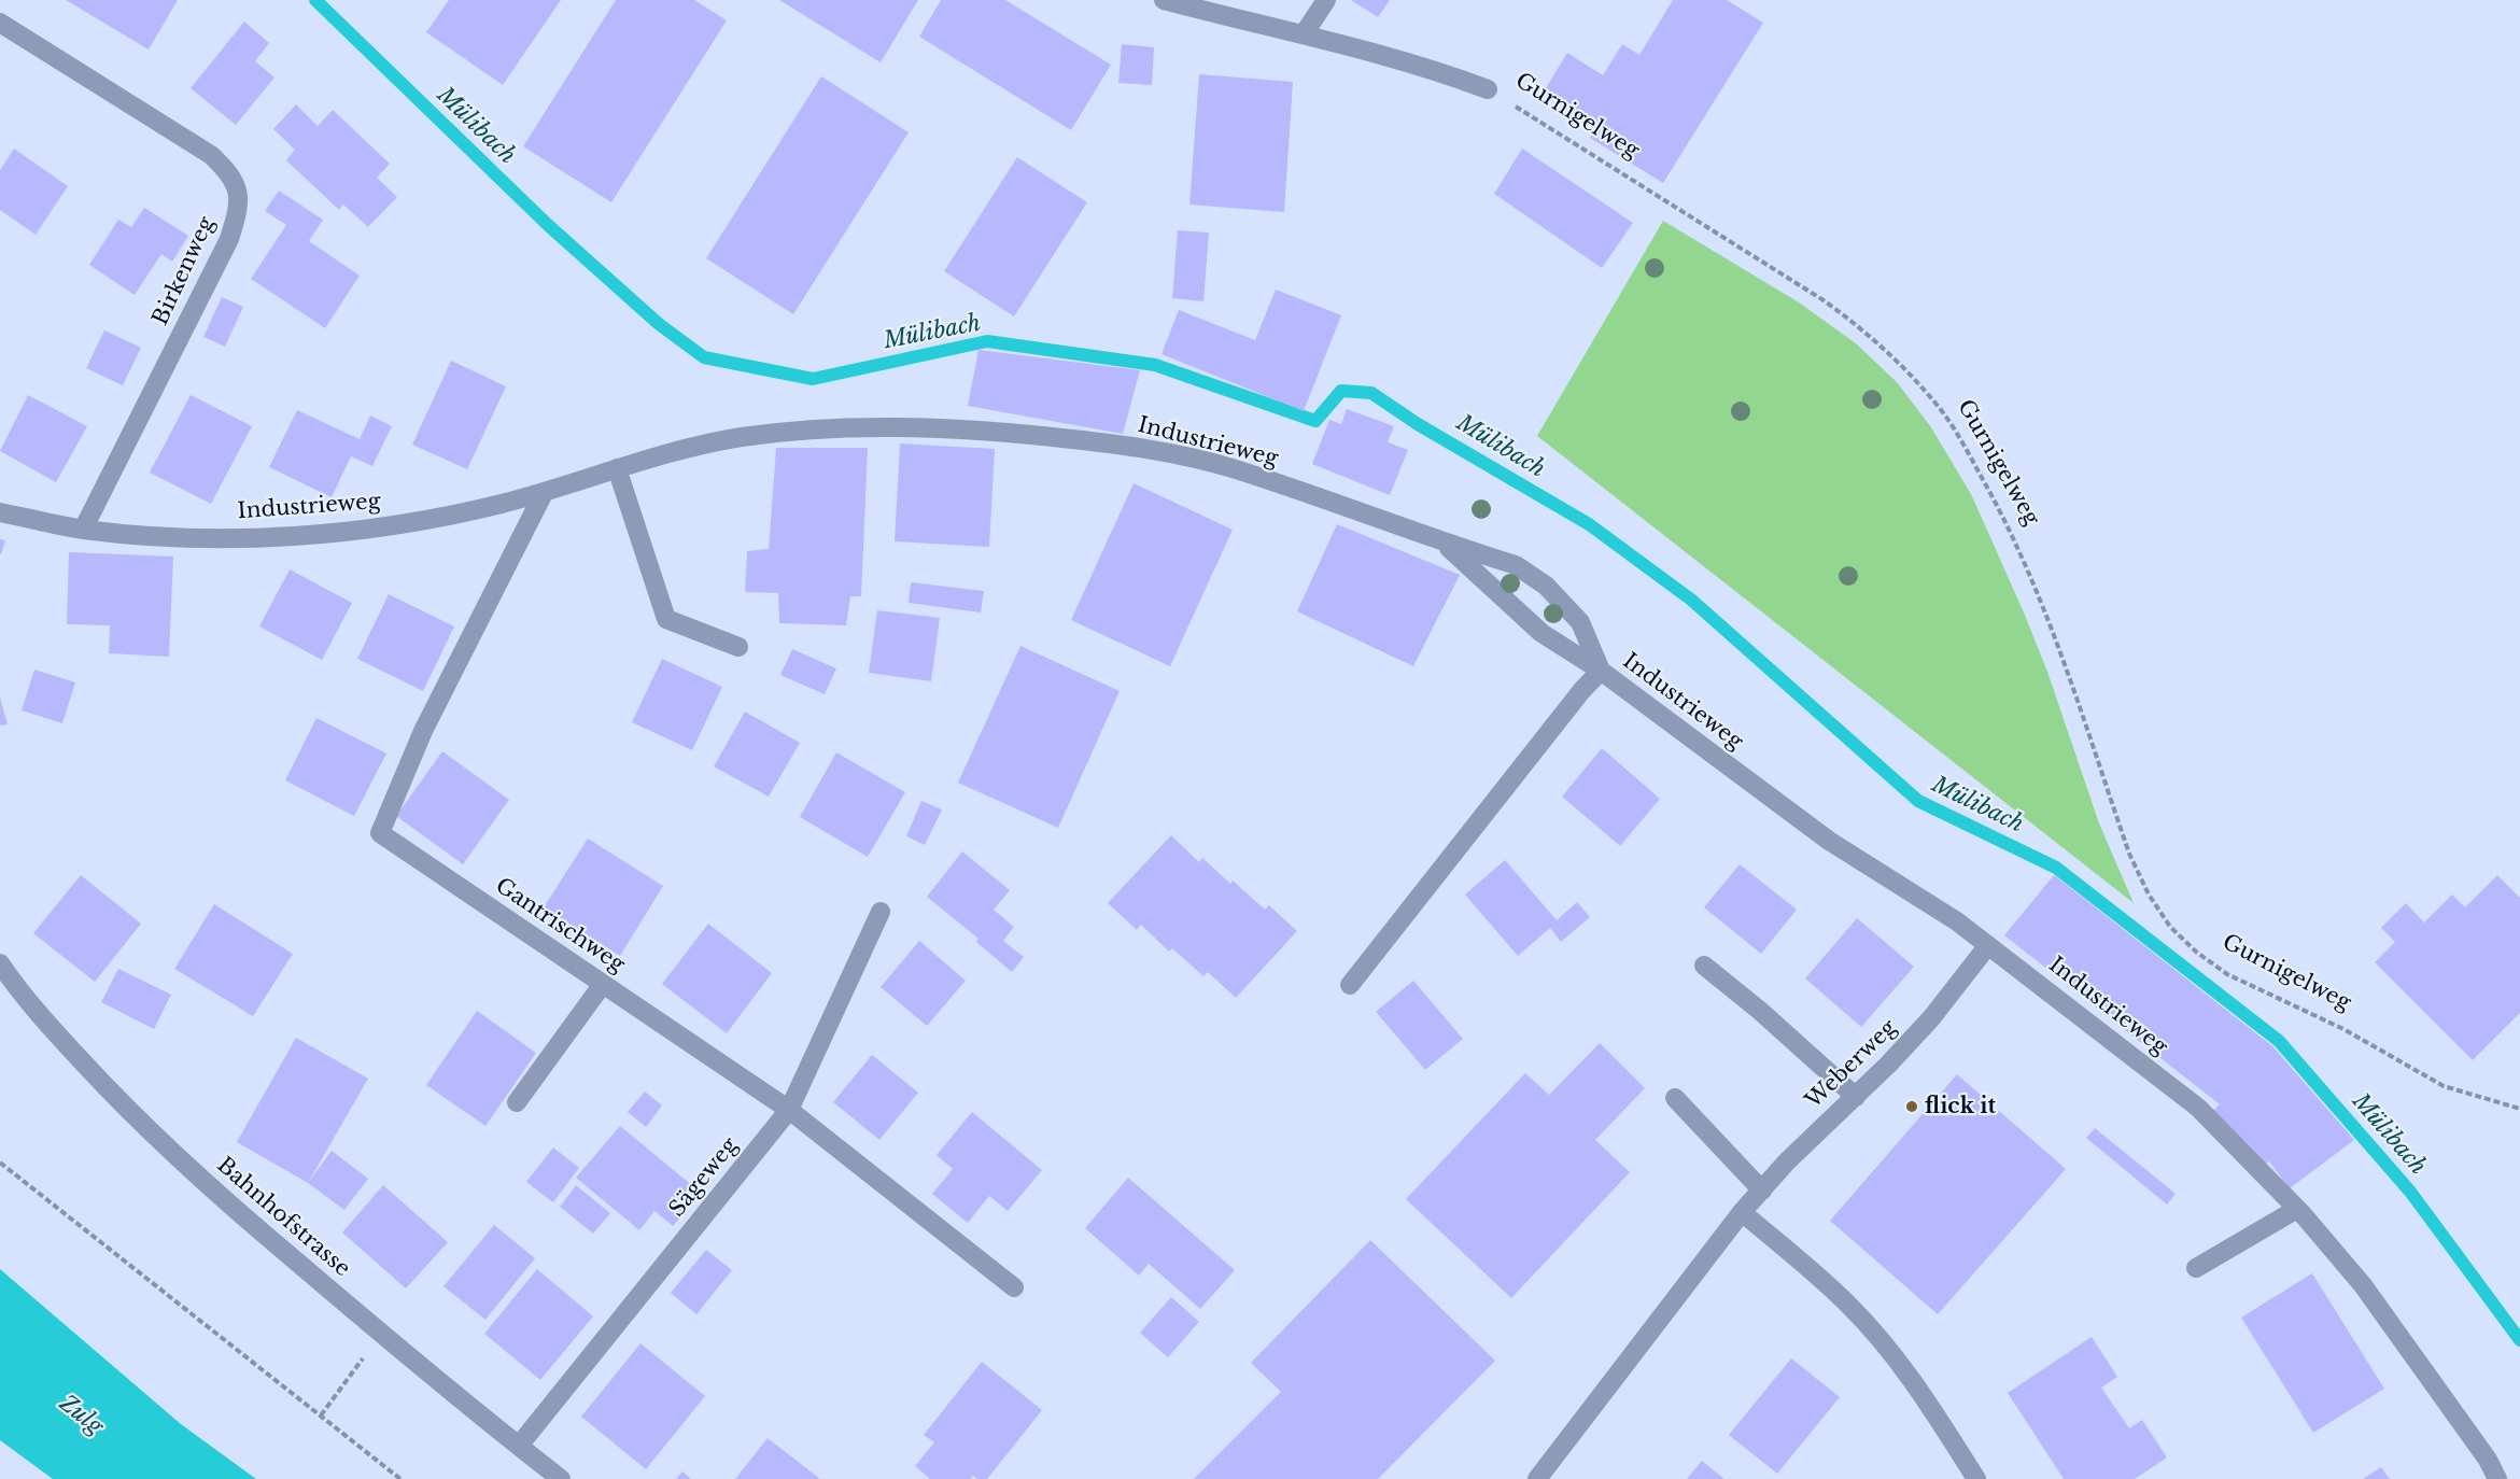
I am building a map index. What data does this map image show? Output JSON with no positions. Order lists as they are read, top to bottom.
{
  "streets": {
    "street": [
      "Gurnigelweg",
      "Birkenweg",
      "Industrieweg",
      "Gantrischweg",
      "Weberweg",
      "Sägeweg",
      "Bahnhofstrasse"
    ]
  },
  "crossings": [
    ["Birkenweg", "Industrieweg"],
    ["Industrieweg", "Gantrischweg"],
    ["Industrieweg", "Weberweg"],
    ["Gantrischweg", "Sägeweg"],
    ["Sägeweg", "Bahnhofstrasse"]
  ],
  "water": ["Mülibach", "Zulg"],
  "places": ["flick it"]
}
